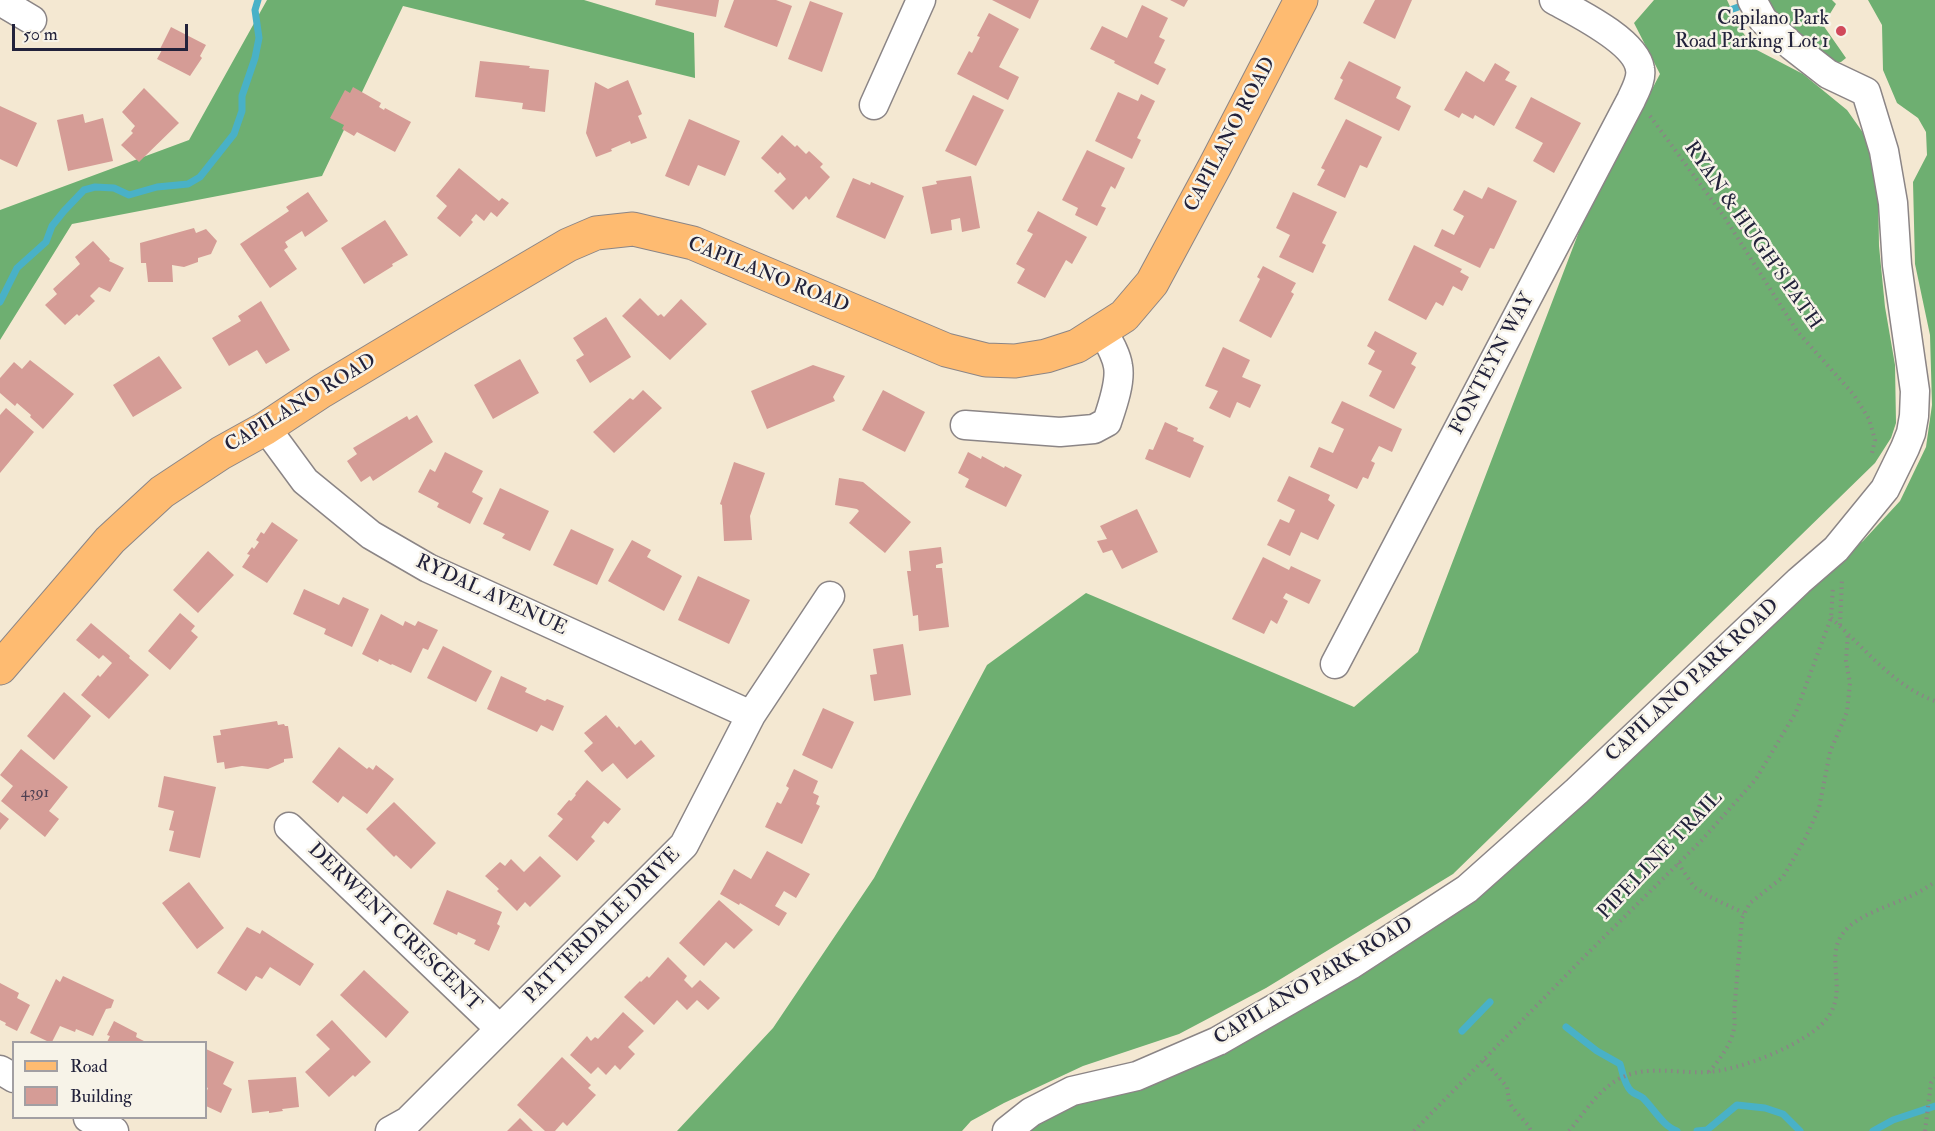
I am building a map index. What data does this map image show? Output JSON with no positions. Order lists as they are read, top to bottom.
{
  "streets": {
    "main road": ["CAPILANO ROAD"],
    "street": [
      "FONTEYN WAY",
      "RYDAL AVENUE",
      "CAPILANO PARK ROAD",
      "PATTERDALE DRIVE",
      "DERWENT CRESCENT"
    ],
    "path": ["RYAN & HUGH'S PATH", "PIPELINE TRAIL"]
  },
  "crossings": [
    ["CAPILANO ROAD", "RYDAL AVENUE"],
    ["RYAN & HUGH'S PATH", "FONTEYN WAY"],
    ["RYDAL AVENUE", "PATTERDALE DRIVE"],
    ["CAPILANO PARK ROAD", "PIPELINE TRAIL"],
    ["PATTERDALE DRIVE", "DERWENT CRESCENT"]
  ],
  "places": ["Capilano Park Road Parking Lot 1"],
  "house_numbers": ["4391"],
  "legend": ["Road", "Building"],
  "scale_bar": "50 m"
}
